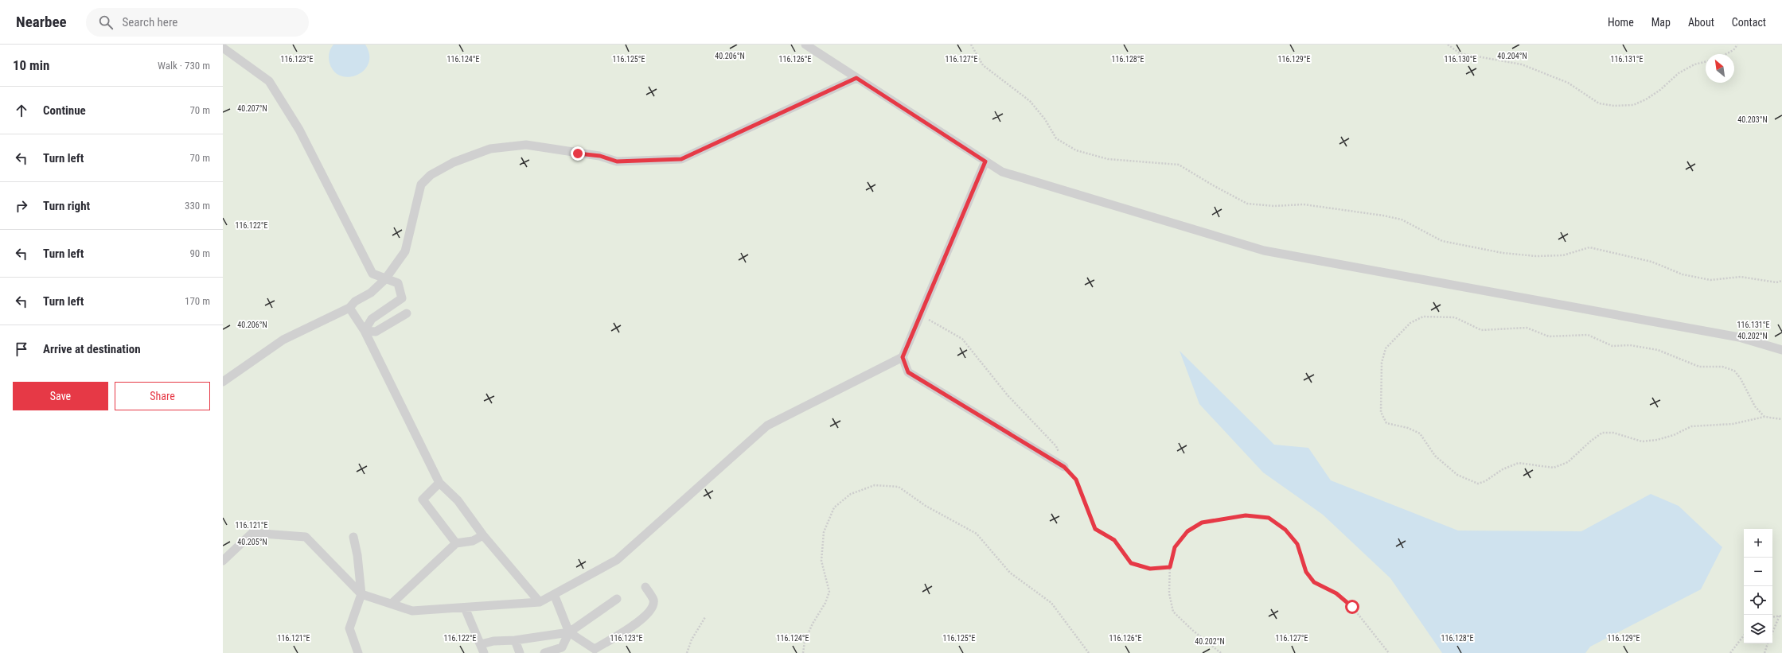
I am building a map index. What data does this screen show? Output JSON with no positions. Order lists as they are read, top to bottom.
{
  "north": "top left",
  "page": {
    "header": "Nearbee",
    "search": "Search here",
    "nav": [
      "Home",
      "Map",
      "About",
      "Contact"
    ],
    "heading": ["10 min", "Walk · 730 m"],
    "list": [
      ["Continue", "70 m"],
      ["Turn left", "70 m"],
      ["Turn right", "330 m"],
      ["Turn left", "90 m"],
      ["Turn left", "170 m"],
      "Arrive at destination"
    ],
    "buttons": ["Save", "Share"],
    "map_buttons": ["+", "−"]
  },
  "coordinates": [
    "40.206°N",
    "40.204°N",
    "116.123°E",
    "116.124°E",
    "116.125°E",
    "116.126°E",
    "116.127°E",
    "116.128°E",
    "116.129°E",
    "116.130°E",
    "116.131°E",
    "40.207°N",
    "40.203°N",
    "116.122°E",
    "40.202°N",
    "116.121°E",
    "40.205°N"
  ]
}
